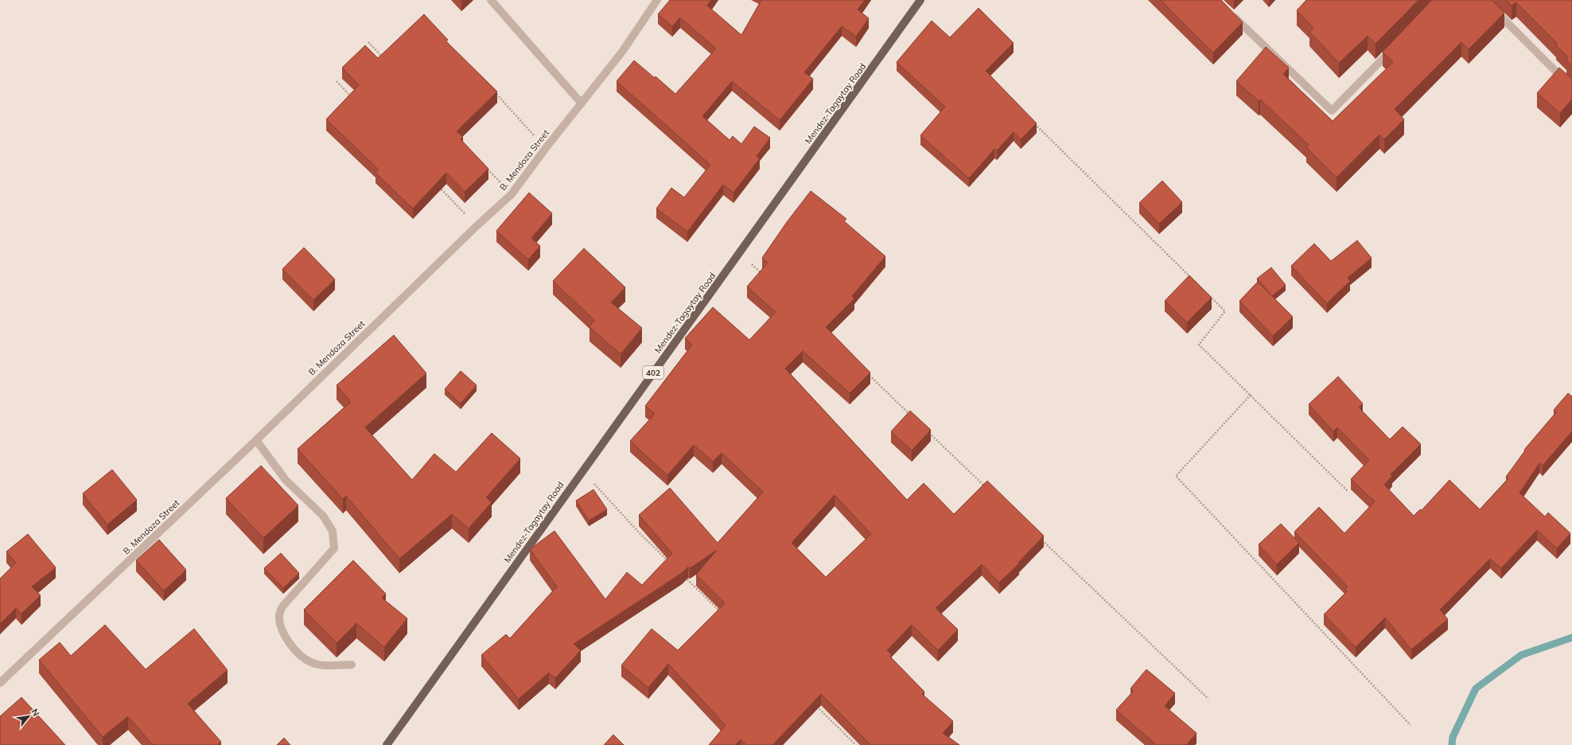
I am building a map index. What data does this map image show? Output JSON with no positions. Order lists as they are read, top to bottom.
{
  "streets": {
    "main road": ["Mendez-Tagaytay Road", "402"],
    "street": ["B. Mendoza Street"]
  },
  "north": "top right"
}
